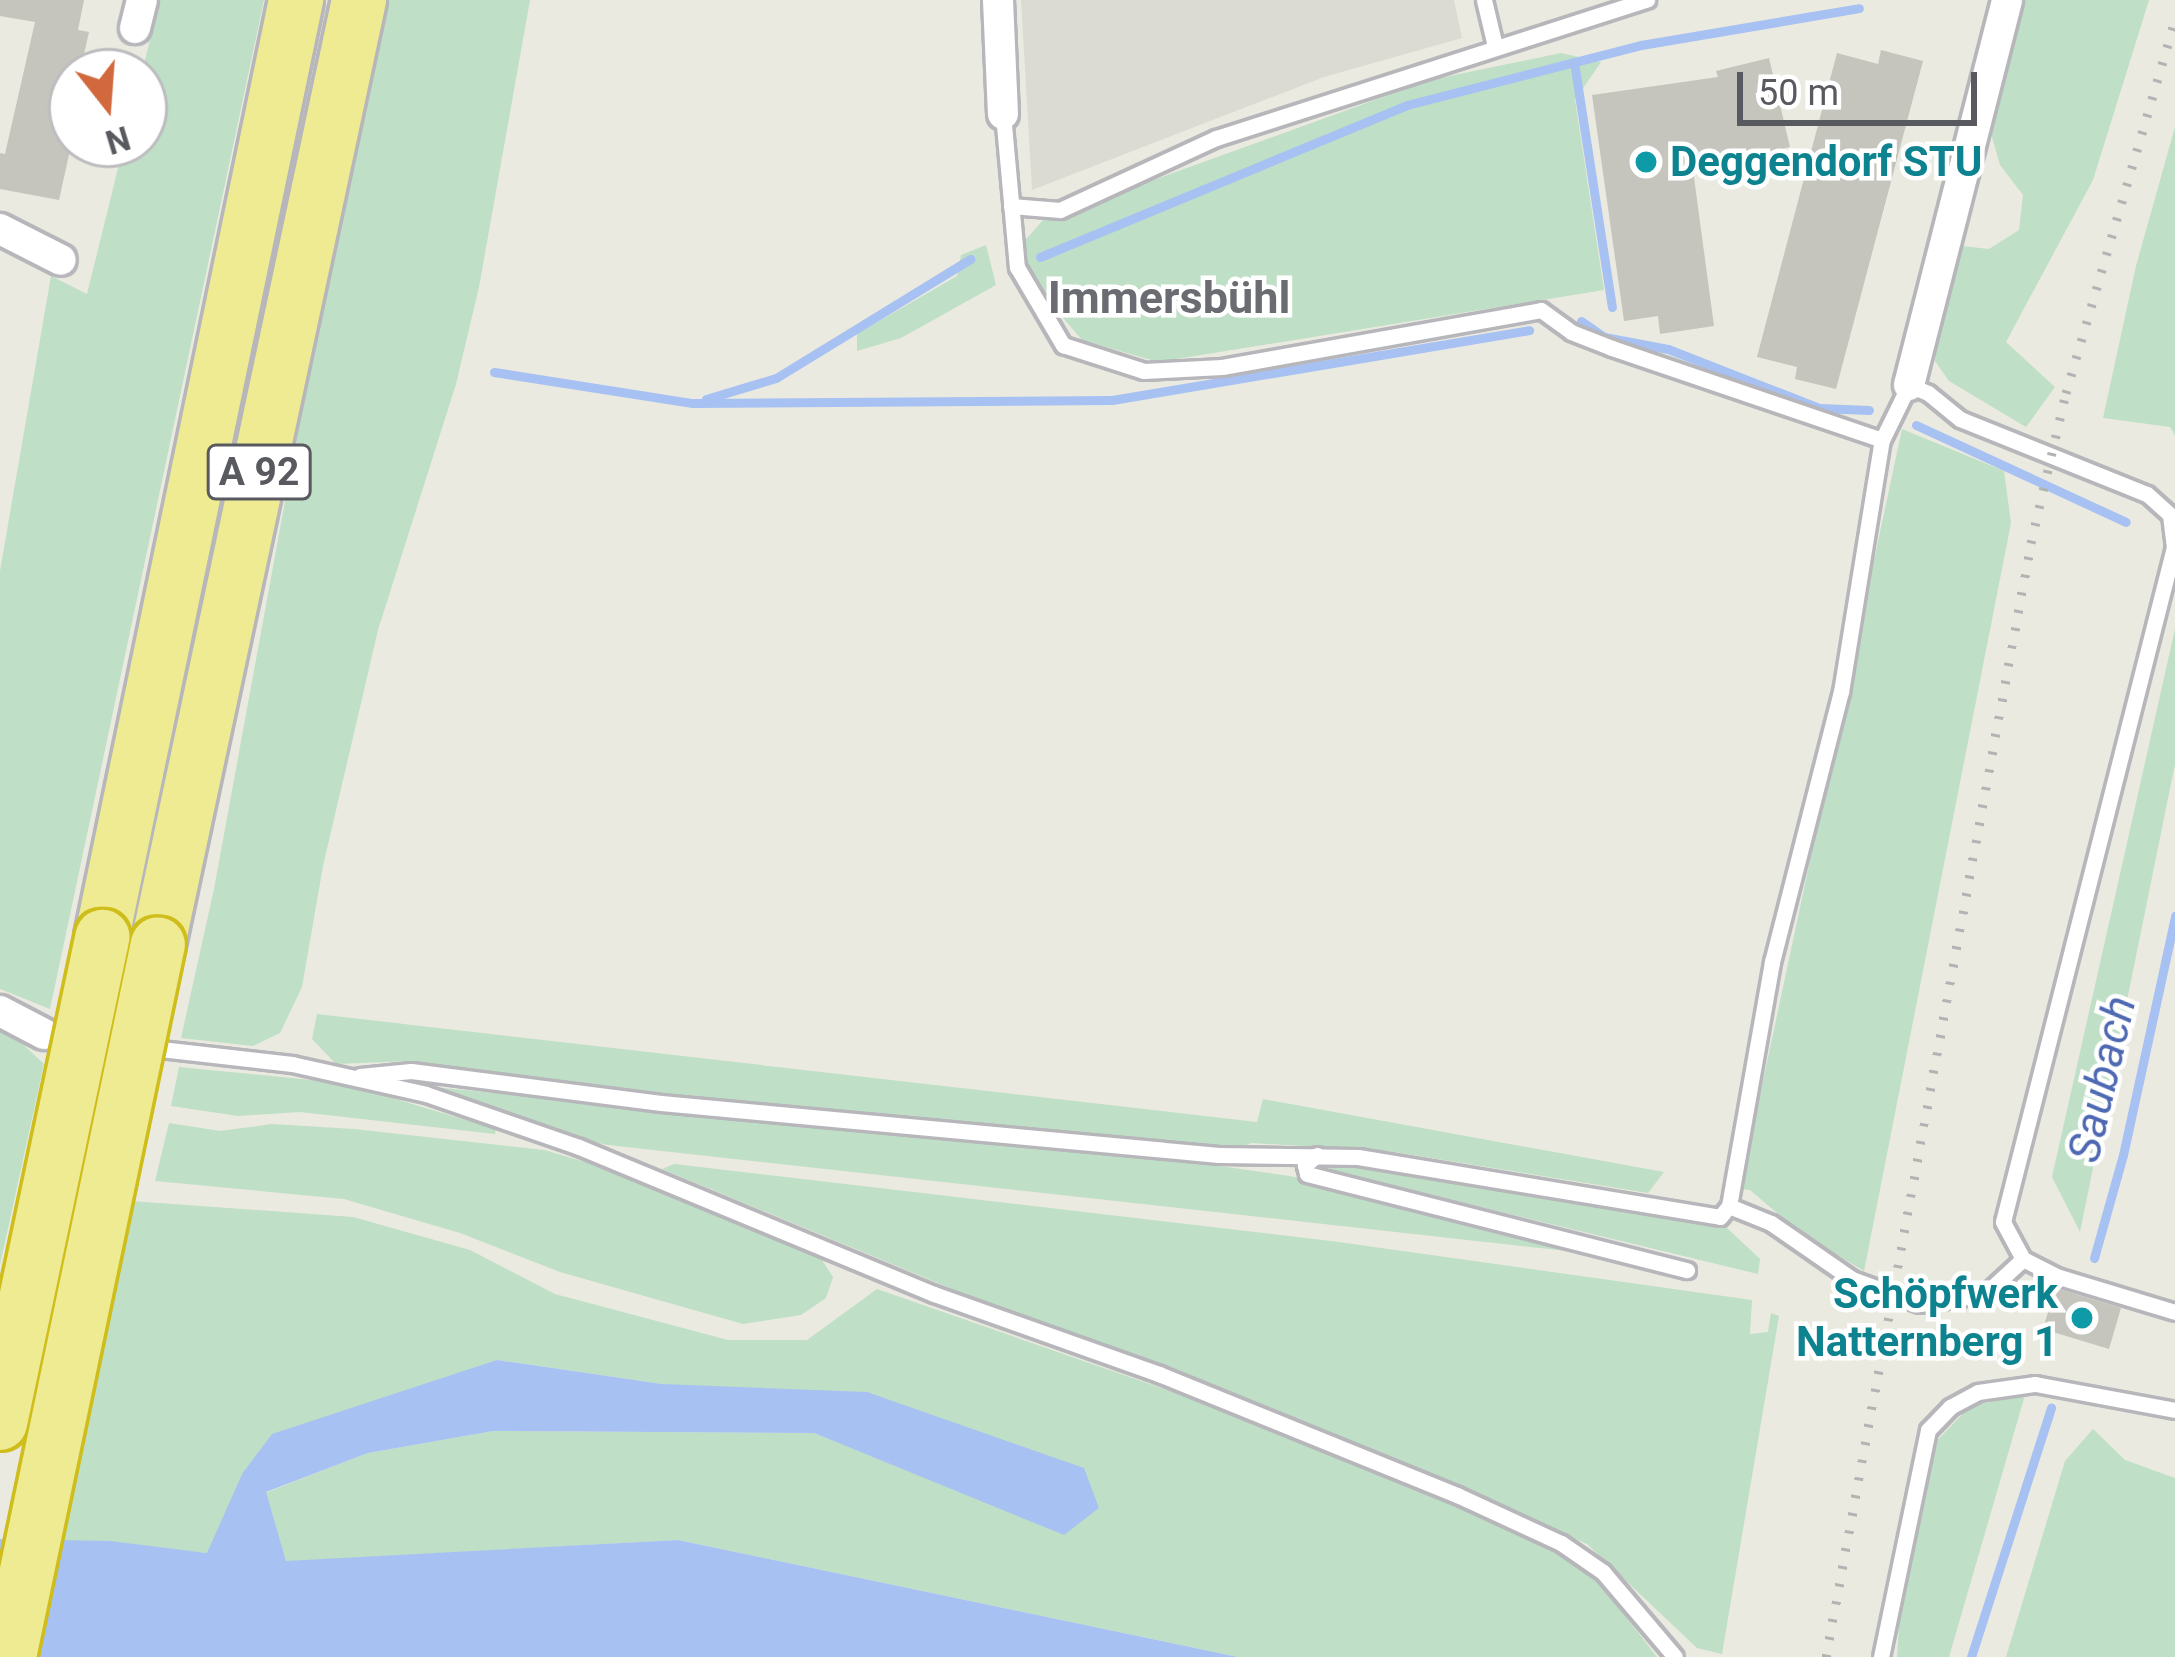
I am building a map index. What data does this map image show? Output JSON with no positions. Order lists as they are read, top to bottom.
{
  "streets": {
    "highway": ["A 92"]
  },
  "districts": ["Immersbühl"],
  "water": ["Saubach"],
  "places": ["Deggendorf STU", "Schöpfwerk Natternberg 1"],
  "scale_bar": "50 m",
  "north": "bottom"
}
